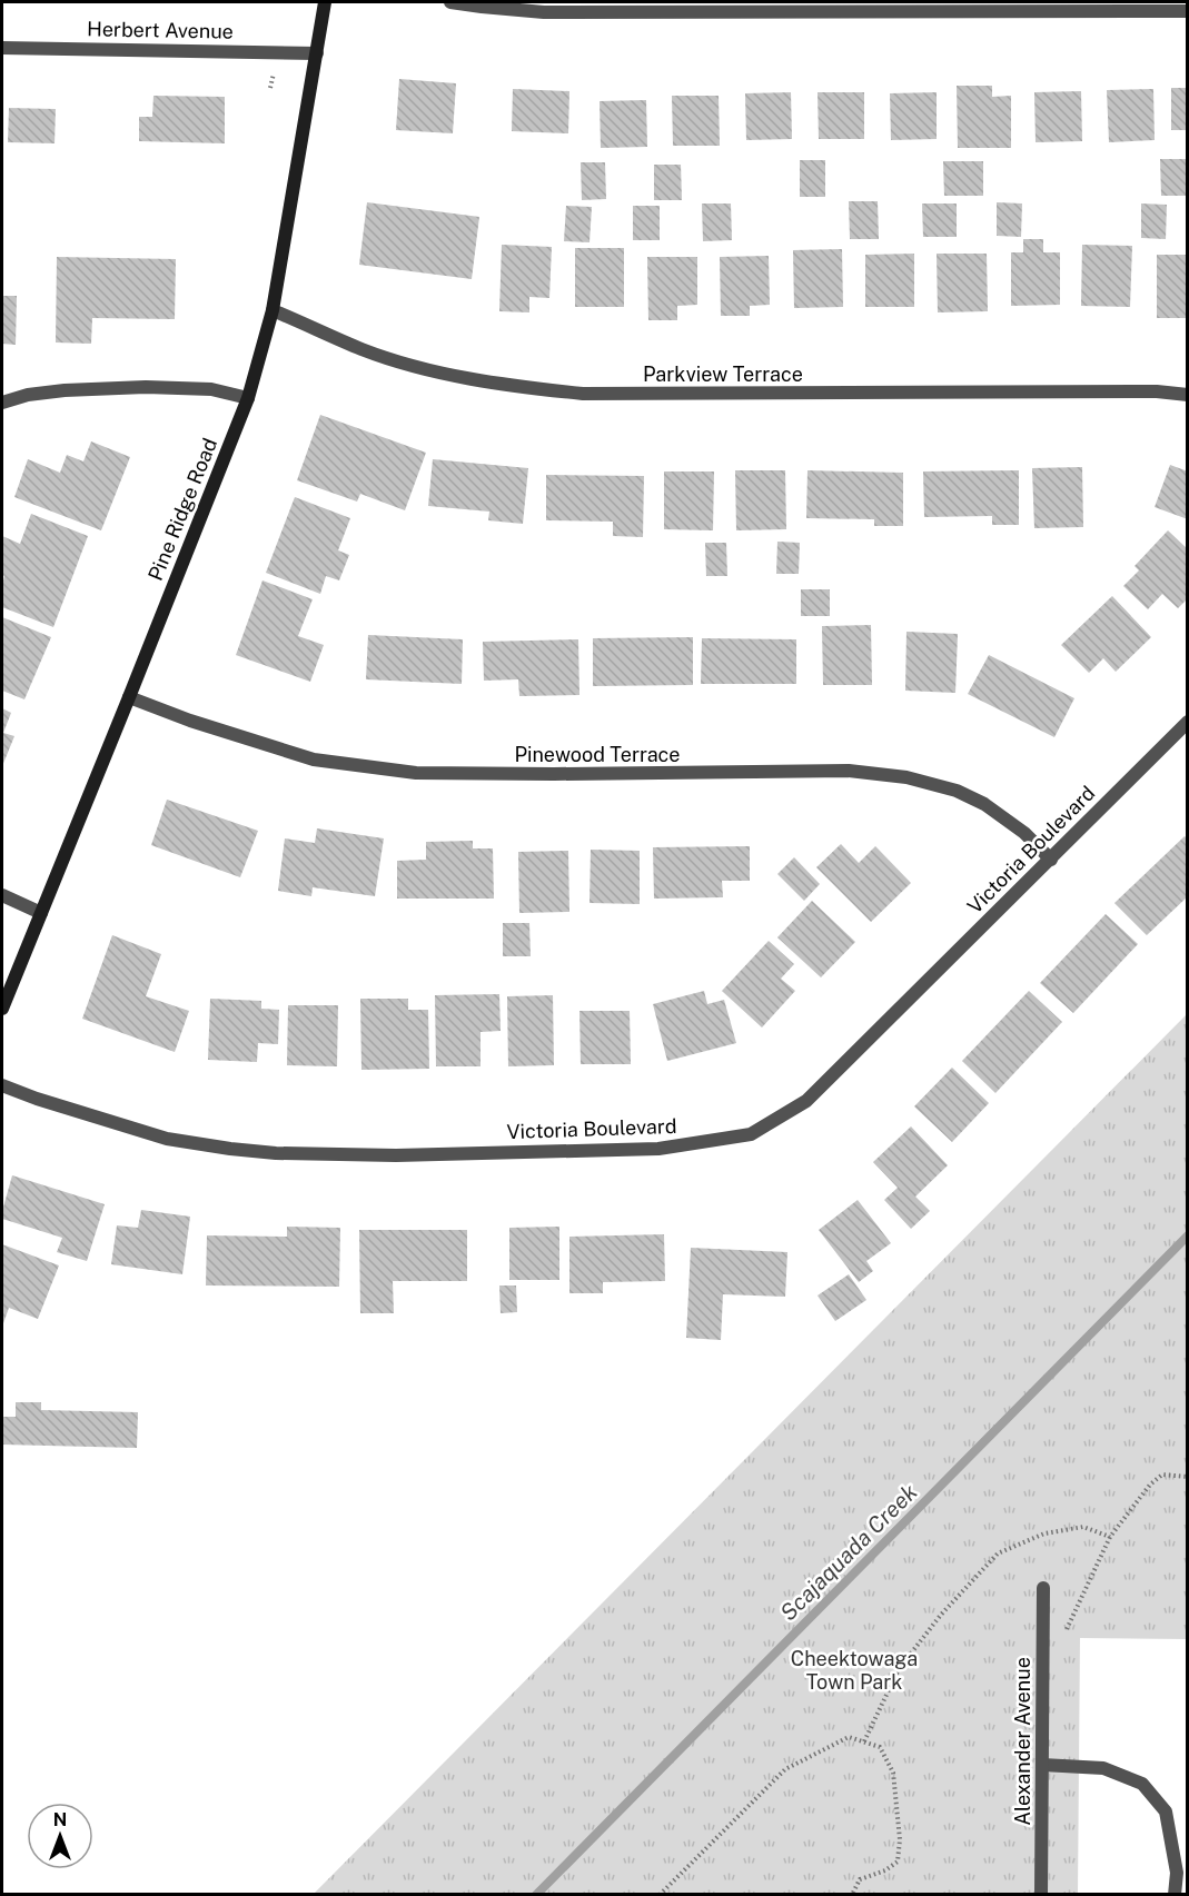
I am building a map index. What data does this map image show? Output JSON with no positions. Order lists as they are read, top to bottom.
{
  "streets": {
    "street": [
      "Herbert Avenue",
      "Parkview Terrace",
      "Pine Ridge Road",
      "Pinewood Terrace",
      "Victoria Boulevard",
      "Alexander Avenue"
    ]
  },
  "crossings": [
    ["Herbert Avenue", "Pine Ridge Road"],
    ["Parkview Terrace", "Pine Ridge Road"],
    ["Pine Ridge Road", "Pinewood Terrace"],
    ["Pinewood Terrace", "Victoria Boulevard"]
  ],
  "water": ["Scajaquada Creek"],
  "parks": ["Cheektowaga Town Park"],
  "north": "top"
}
